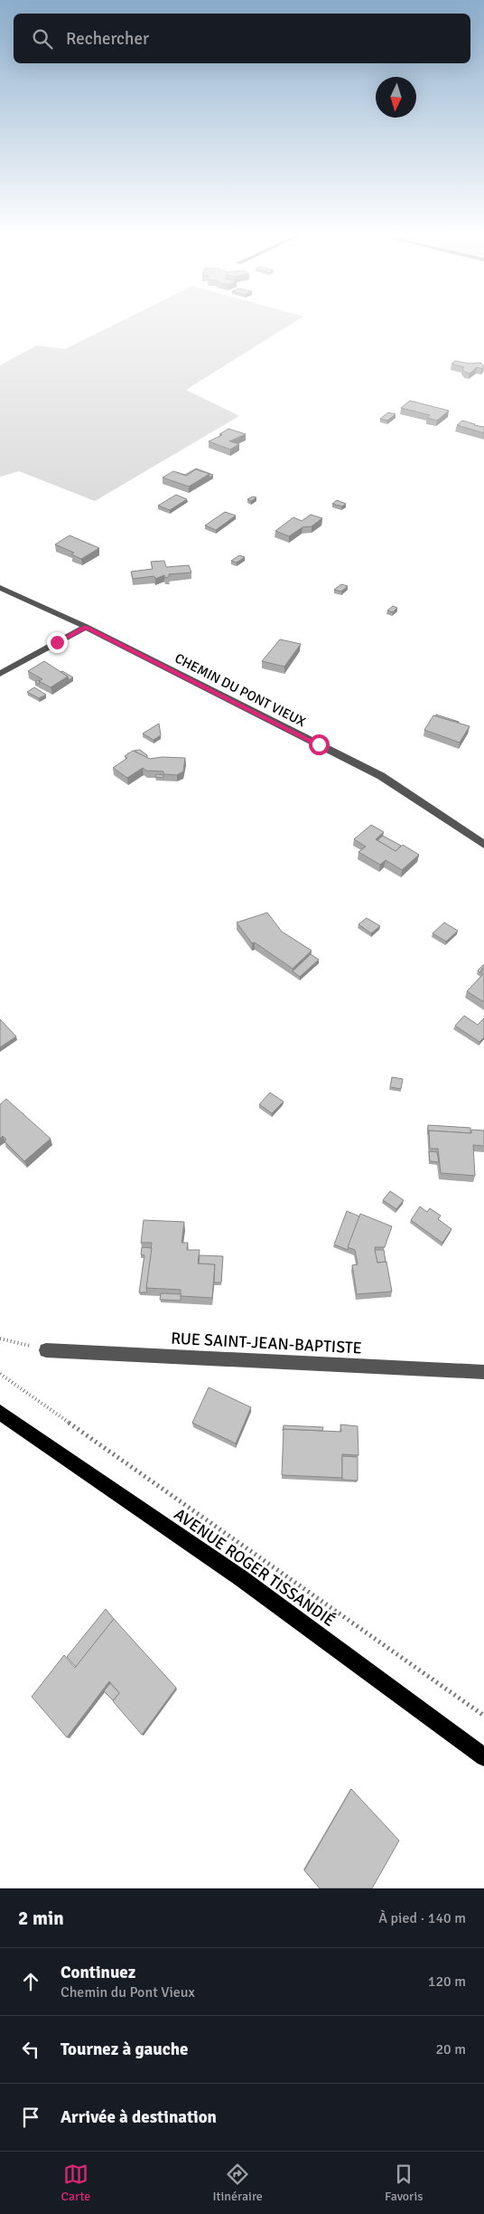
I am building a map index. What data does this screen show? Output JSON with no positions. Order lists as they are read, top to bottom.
{
  "streets": {
    "main road": ["AVENUE ROGER TISSANDIÉ"],
    "street": ["CHEMIN DU PONT VIEUX", "RUE SAINT-JEAN-BAPTISTE"]
  },
  "north": "bottom",
  "page": {
    "search": "Rechercher",
    "heading": ["2 min", "À pied · 140 m"],
    "list": [
      ["Continuez", "Chemin du Pont Vieux", "120 m"],
      ["Tournez à gauche", "20 m"],
      "Arrivée à destination"
    ],
    "nav": ["Carte", "Itinéraire", "Favoris"]
  }
}
